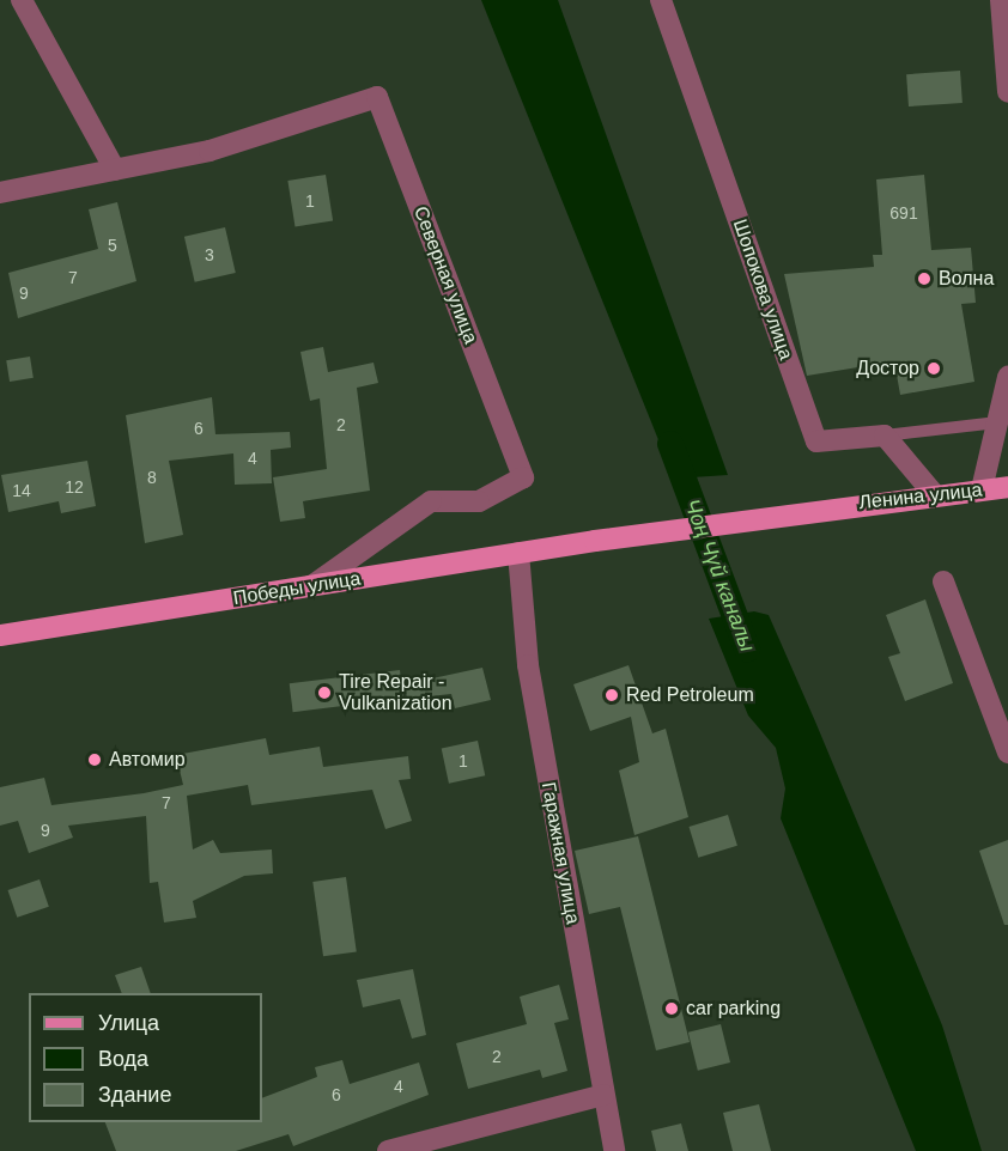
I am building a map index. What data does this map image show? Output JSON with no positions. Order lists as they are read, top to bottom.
{
  "streets": {
    "main road": ["Ленина улица", "Победы улица"],
    "street": ["Северная улица", "Шопокова улица", "Гаражная улица"]
  },
  "crossings": [
    ["Северная улица", "Победы улица"],
    ["Ленина улица", "Победы улица"],
    ["Победы улица", "Гаражная улица"]
  ],
  "water": ["Чоң Чүй каналы"],
  "places": [
    "Волна",
    "Достор",
    "Tire Repair - Vulkanization",
    "Red Petroleum",
    "Автомир",
    "car parking"
  ],
  "house_numbers": [
    "1",
    "691",
    "5",
    "3",
    "7",
    "9",
    "2",
    "6",
    "4",
    "8",
    "12",
    "14",
    "1",
    "7",
    "9",
    "2",
    "4",
    "6"
  ],
  "legend": ["Улица", "Вода", "Здание"]
}
